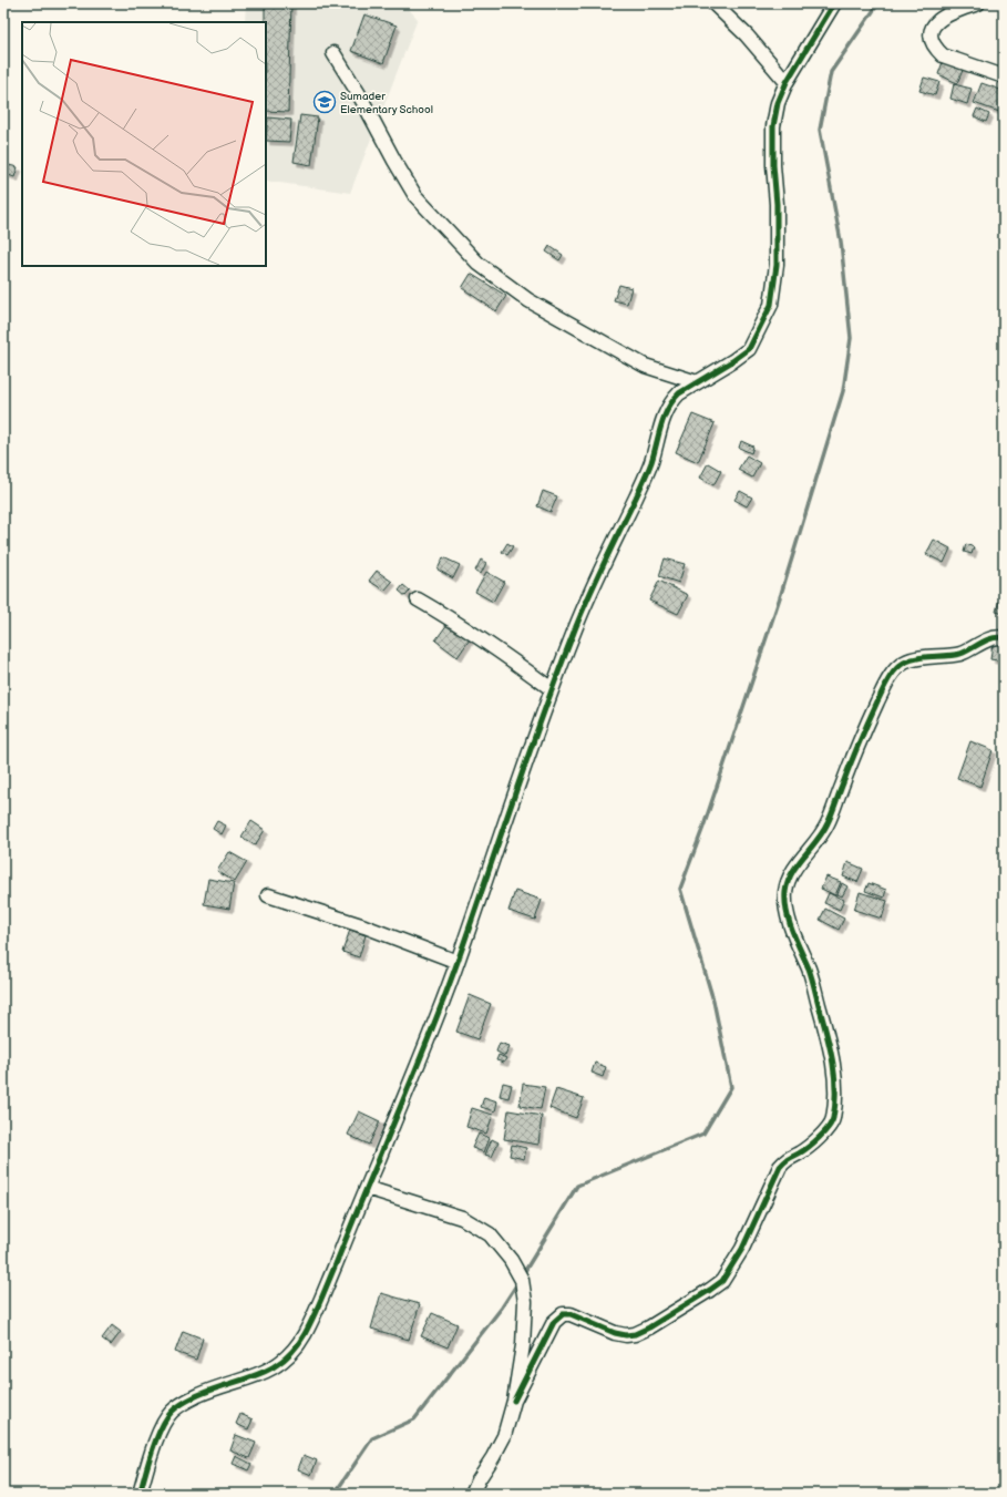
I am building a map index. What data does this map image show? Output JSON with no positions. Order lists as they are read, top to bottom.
{
  "places": {
    "school or university": ["Sumader Elementary School"]
  }
}
